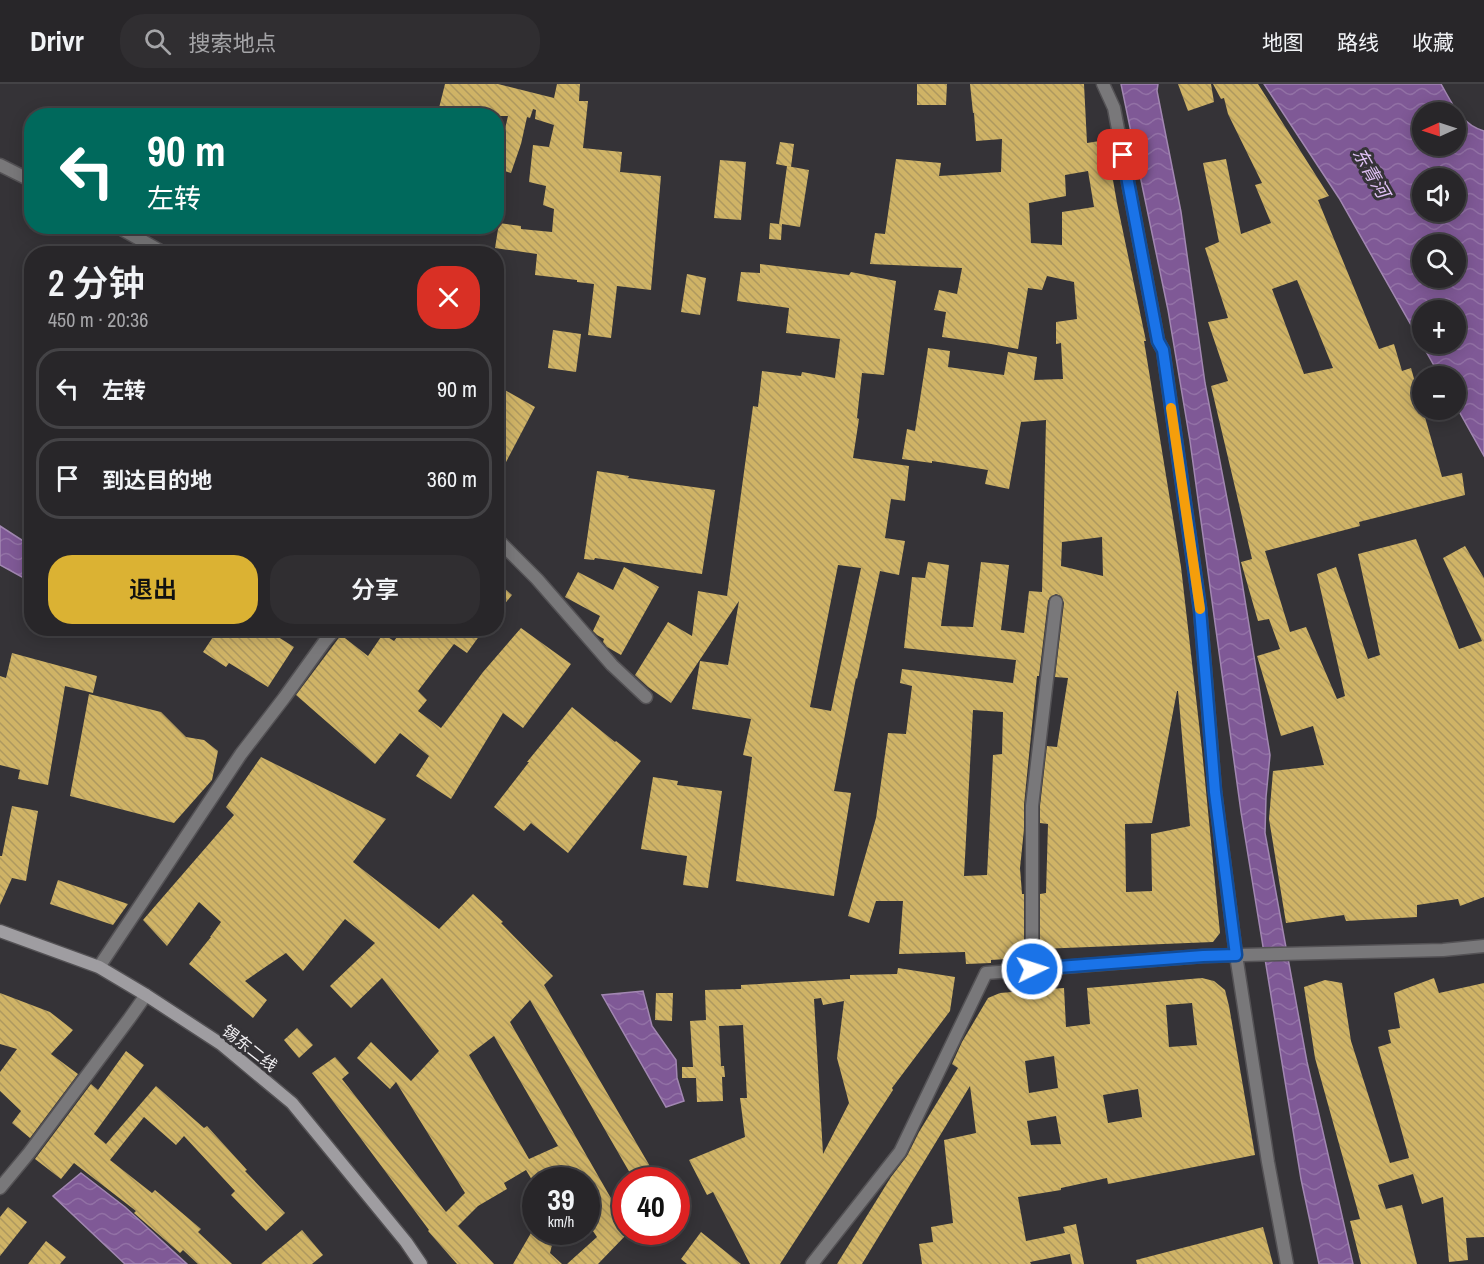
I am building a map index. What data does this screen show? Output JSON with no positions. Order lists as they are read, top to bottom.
{
  "streets": {
    "main road": ["锡东二线"]
  },
  "water": ["东青河"],
  "north": "left",
  "page": {
    "header": "Drivr",
    "search": "搜索地点",
    "nav": ["地图", "路线", "收藏"],
    "map_buttons": ["+", "−"],
    "turn": ["90 m", "左转"],
    "heading": ["2 分钟", "450 m · 20:36"],
    "list": [
      {
        "name": "左转",
        "value": "90 m"
      },
      {
        "name": "到达目的地",
        "value": "360 m"
      }
    ],
    "buttons": ["退出", "分享"],
    "speed": "39 km/h",
    "limit": "40"
  }
}
